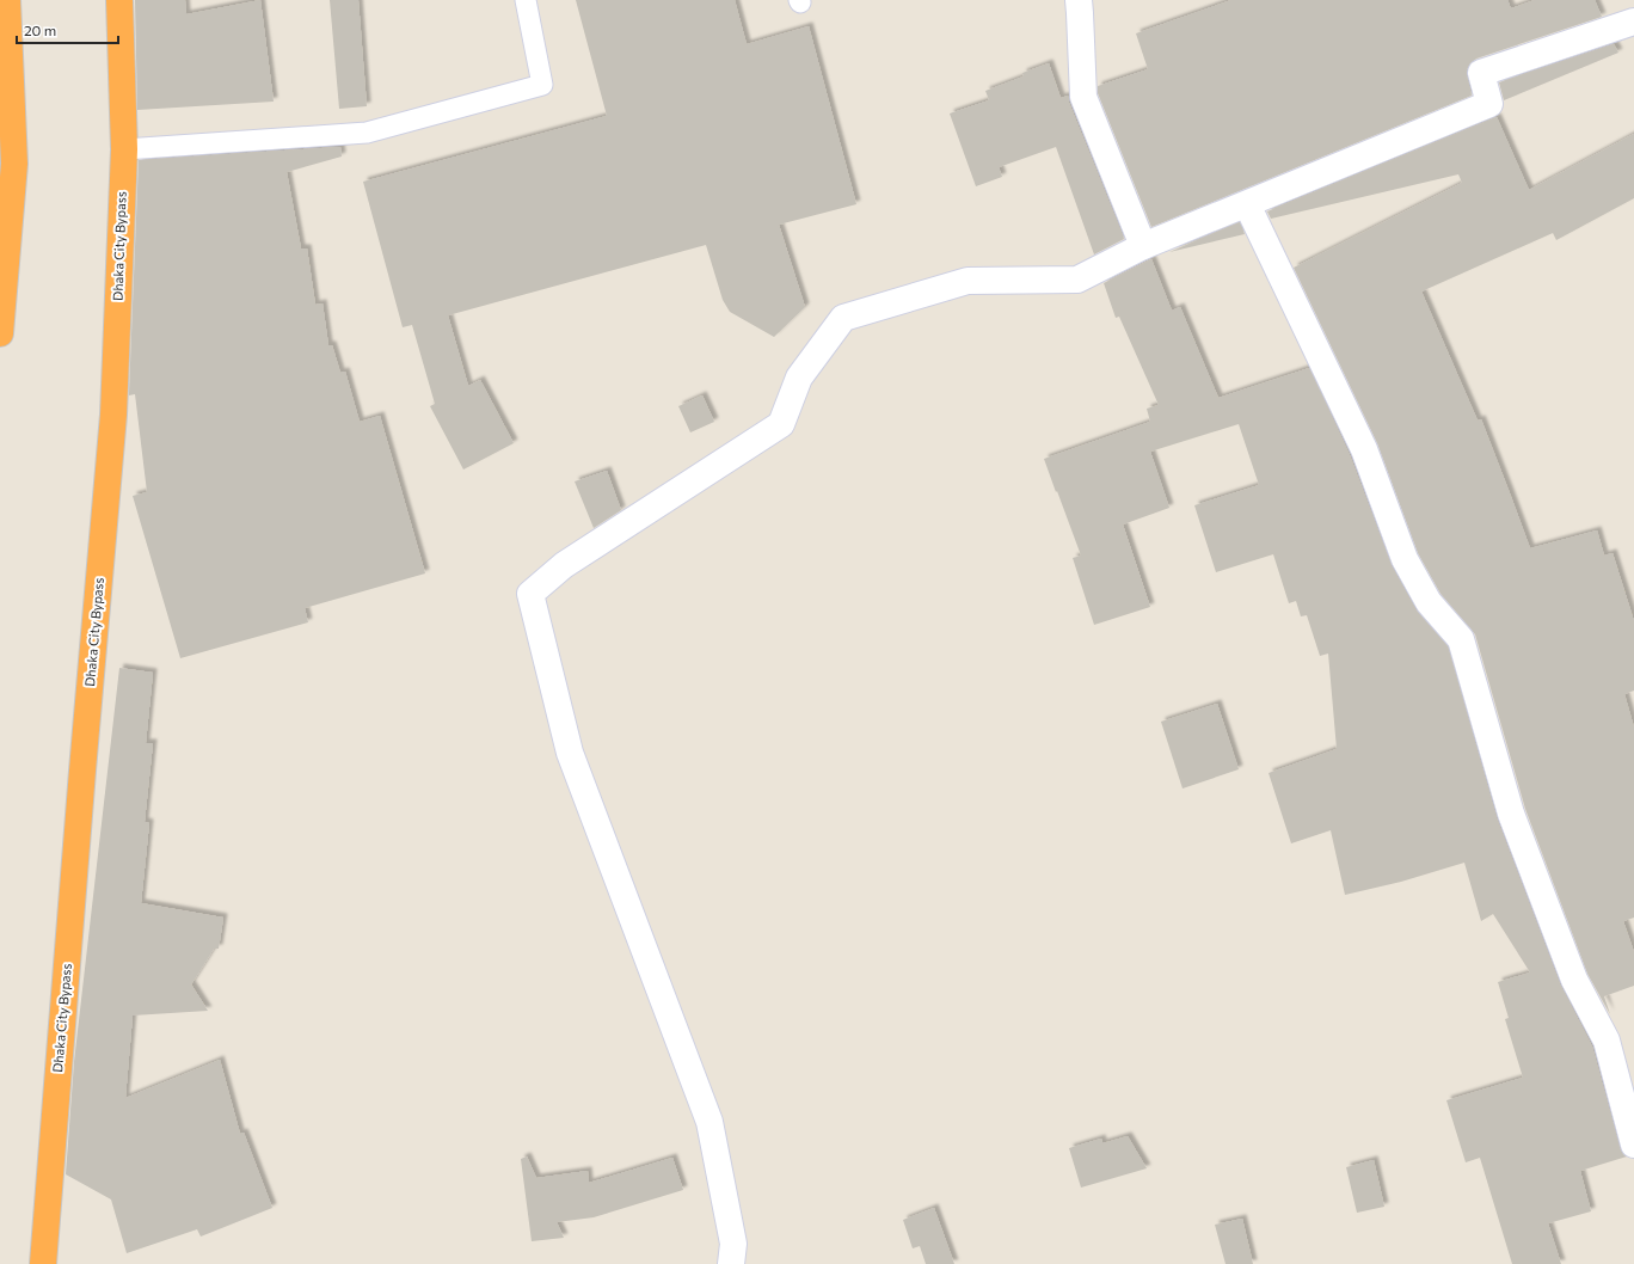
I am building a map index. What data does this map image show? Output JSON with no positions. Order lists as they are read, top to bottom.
{
  "streets": {
    "highway": ["Dhaka City Bypass"]
  },
  "scale_bar": "20 m"
}
